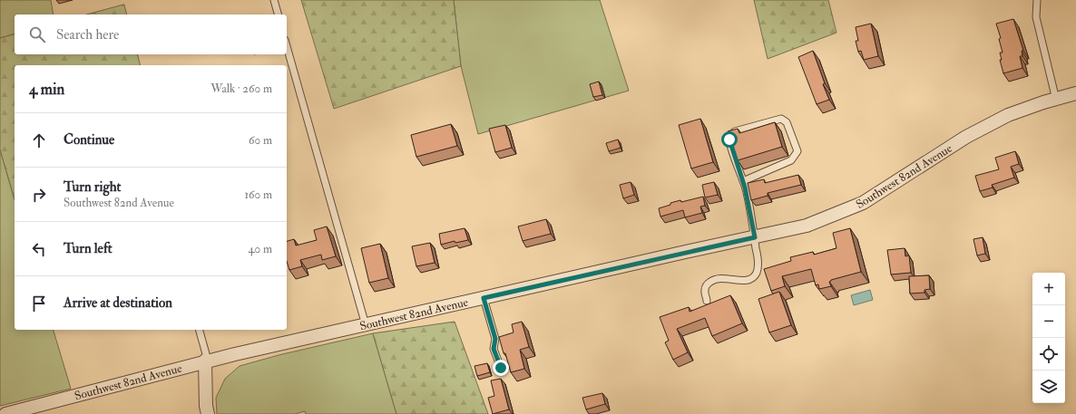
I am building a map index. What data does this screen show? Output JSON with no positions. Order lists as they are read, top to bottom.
{
  "streets": {
    "street": ["Southwest 82nd Avenue"]
  },
  "page": {
    "search": "Search here",
    "heading": ["4 min", "Walk · 260 m"],
    "list": [
      ["Continue", "60 m"],
      ["Turn right", "Southwest 82nd Avenue", "160 m"],
      ["Turn left", "40 m"],
      "Arrive at destination"
    ],
    "map_buttons": ["+", "−"]
  }
}
